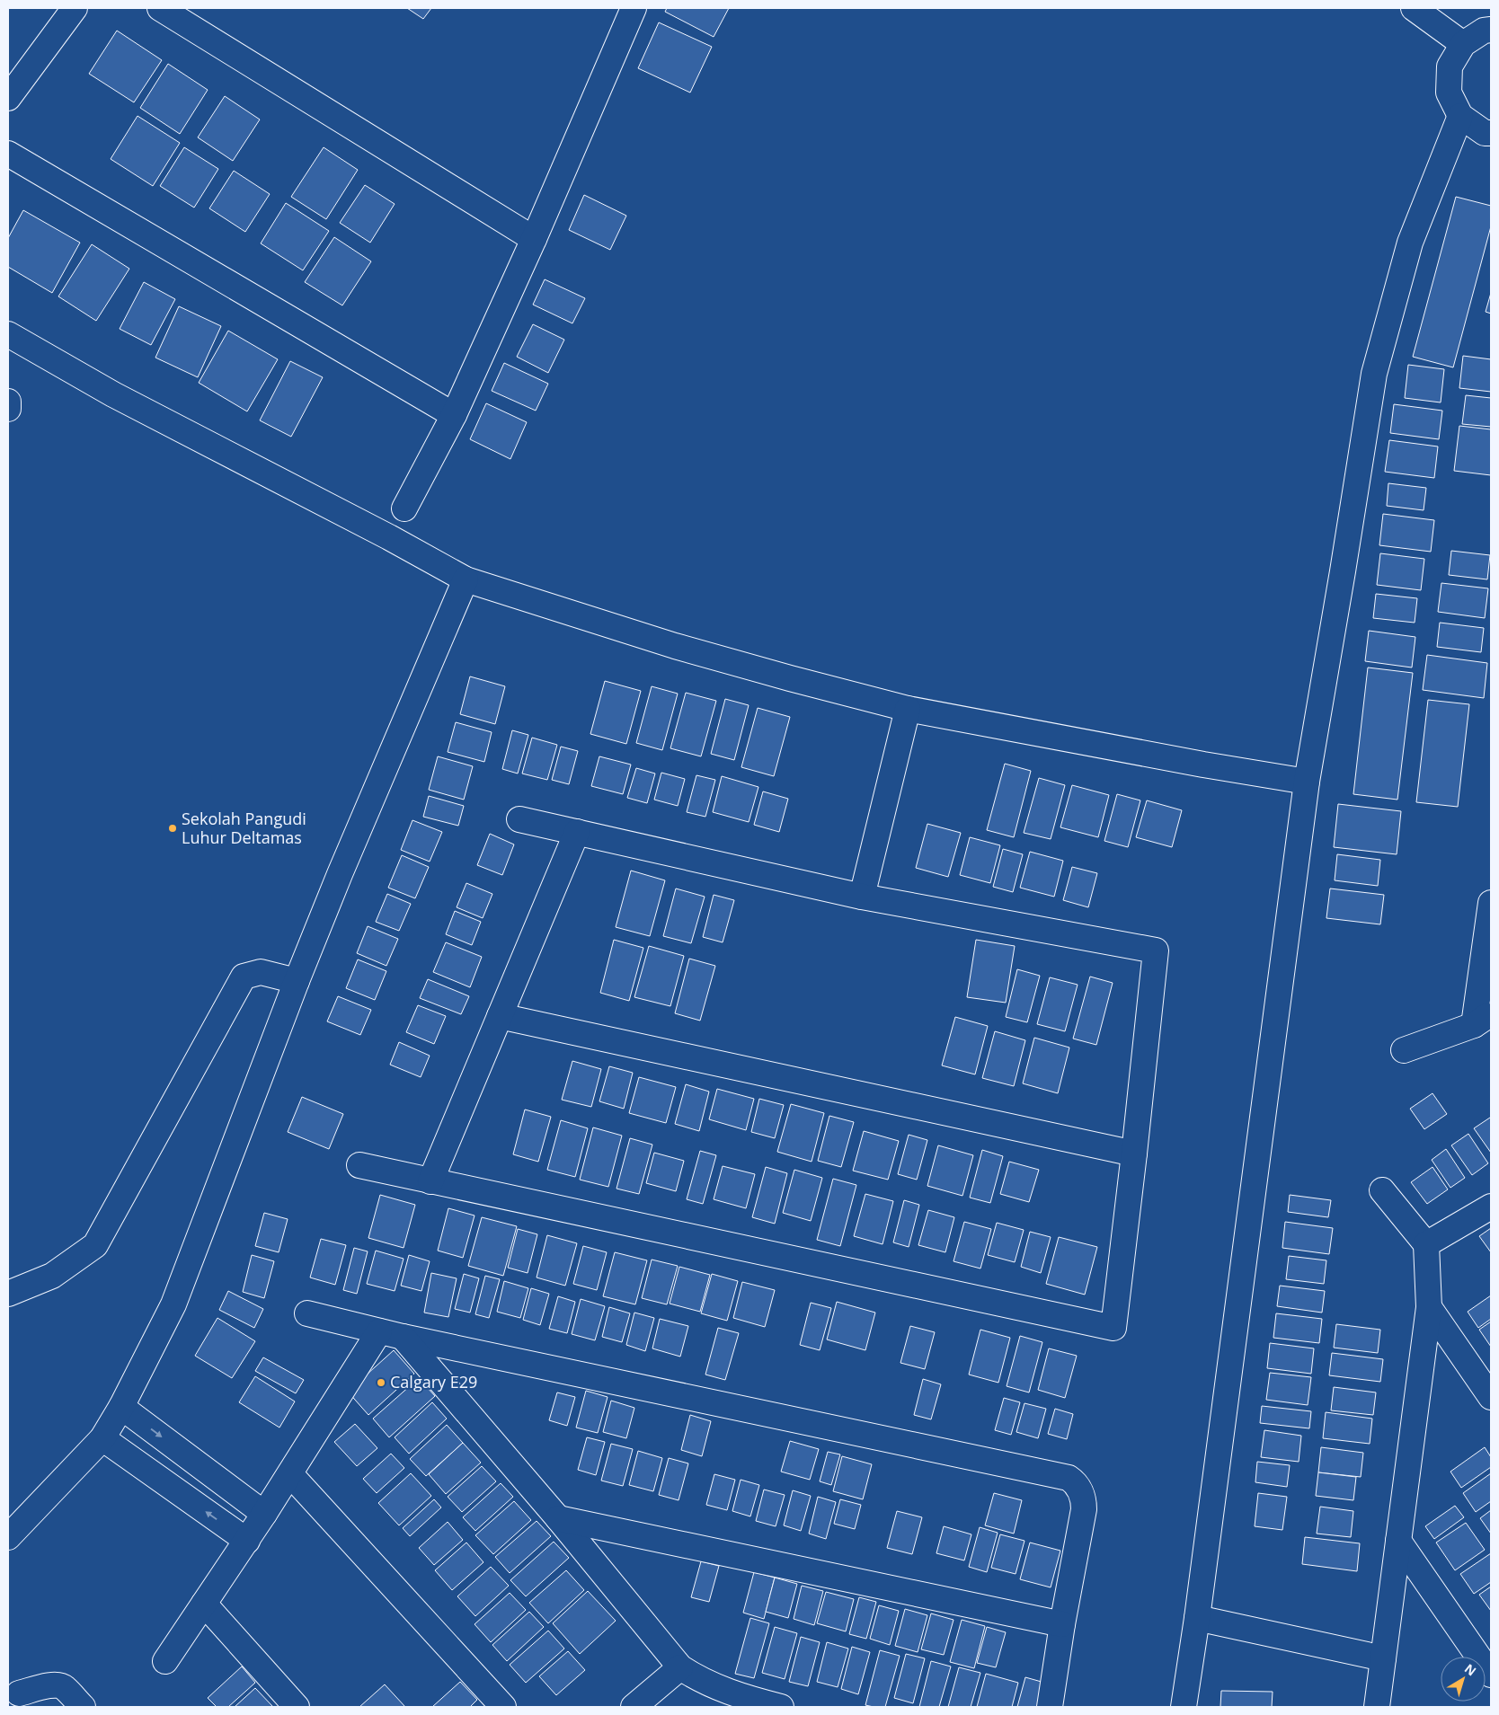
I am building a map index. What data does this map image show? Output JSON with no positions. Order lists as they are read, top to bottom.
{
  "places": ["Sekolah Pangudi Luhur Deltamas", "Calgary E29"],
  "north": "top right"
}
